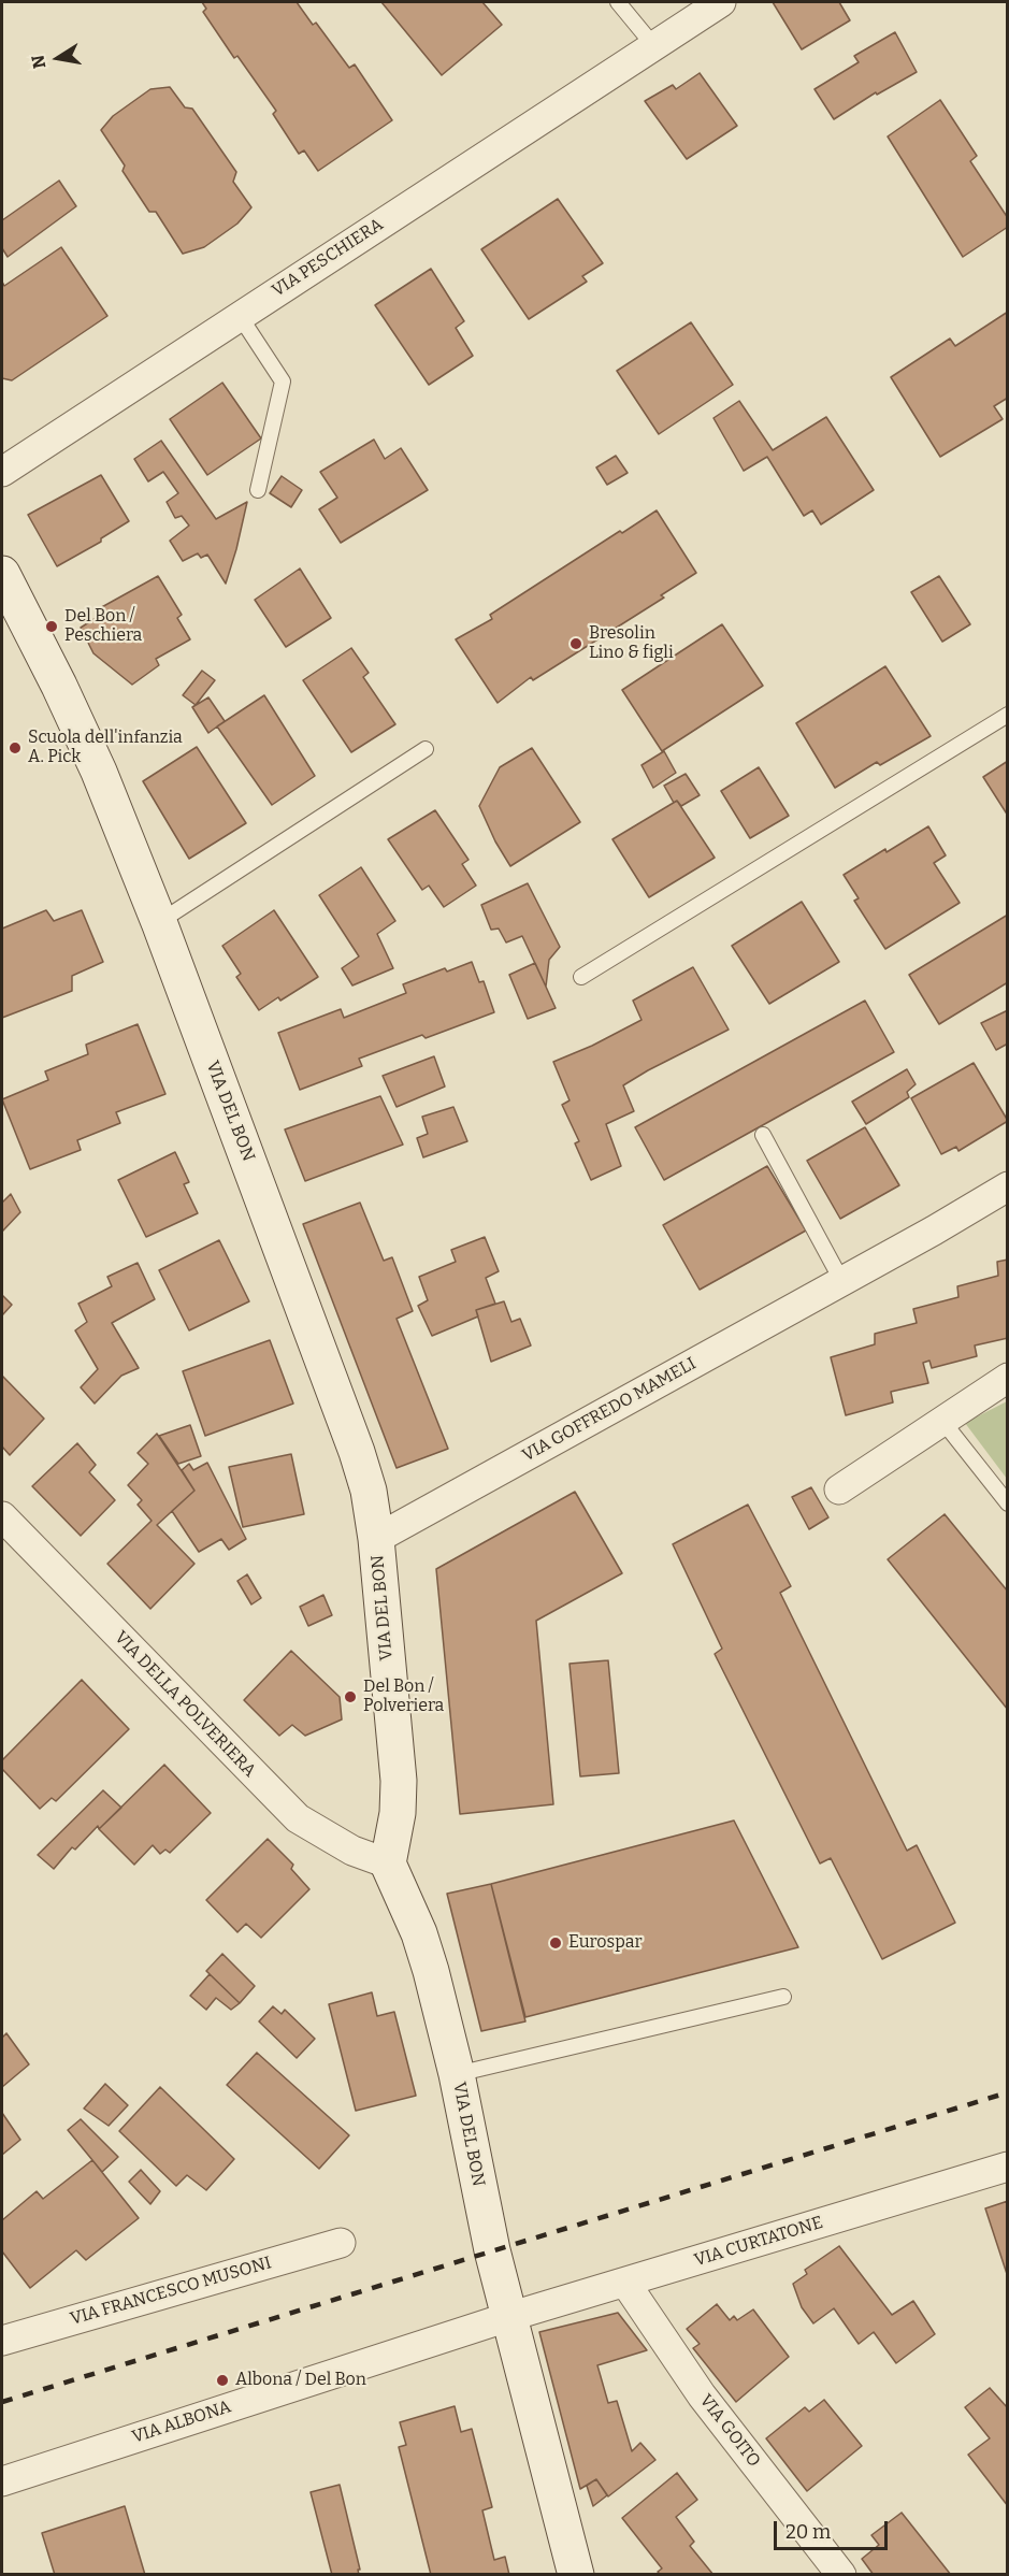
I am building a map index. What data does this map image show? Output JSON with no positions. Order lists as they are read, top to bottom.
{
  "streets": {
    "street": [
      "VIA PESCHIERA",
      "VIA DEL BON",
      "VIA GOFFREDO MAMELI",
      "VIA DELLA POLVERIERA",
      "VIA CURTATONE",
      "VIA FRANCESCO MUSONI",
      "VIA ALBONA",
      "VIA GOITO"
    ]
  },
  "crossings": [
    ["VIA DEL BON", "VIA GOFFREDO MAMELI"],
    ["VIA DEL BON", "VIA DELLA POLVERIERA"],
    ["VIA DEL BON", "VIA CURTATONE"],
    ["VIA DEL BON", "VIA ALBONA"],
    ["VIA CURTATONE", "VIA ALBONA"],
    ["VIA CURTATONE", "VIA GOITO"]
  ],
  "places": [
    "Del Bon / Peschiera",
    "Bresolin Lino & figli",
    "Scuola dell'infanzia A. Pick",
    "Del Bon / Polveriera",
    "Eurospar",
    "Albona / Del Bon"
  ],
  "scale_bar": "20 m",
  "north": "left"
}
